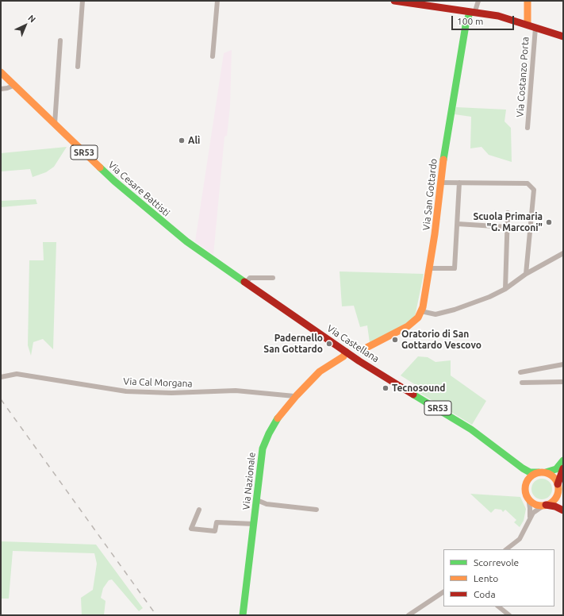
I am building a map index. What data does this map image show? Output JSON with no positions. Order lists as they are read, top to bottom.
{
  "streets": {
    "street": [
      "Via Costanzo Porta",
      "SR53",
      "Via Cesare Battisti",
      "Via San Gottardo",
      "Via Castellana",
      "Via Cal Morgana",
      "Via Nazionale"
    ]
  },
  "crossings": [
    ["SR53", "Via Castellana"],
    ["Via Cesare Battisti", "Via Castellana"],
    ["Via Castellana", "Via Nazionale"],
    ["Via Cal Morgana", "Via Nazionale"]
  ],
  "places": [
    "Alì",
    "Scuola Primaria \"G. Marconi\"",
    "Oratorio di San Gottardo Vescovo",
    "Padernello San Gottardo",
    "Tecnosound"
  ],
  "legend": ["Scorrevole", "Lento", "Coda"],
  "scale_bar": "100 m",
  "north": "top right"
}
